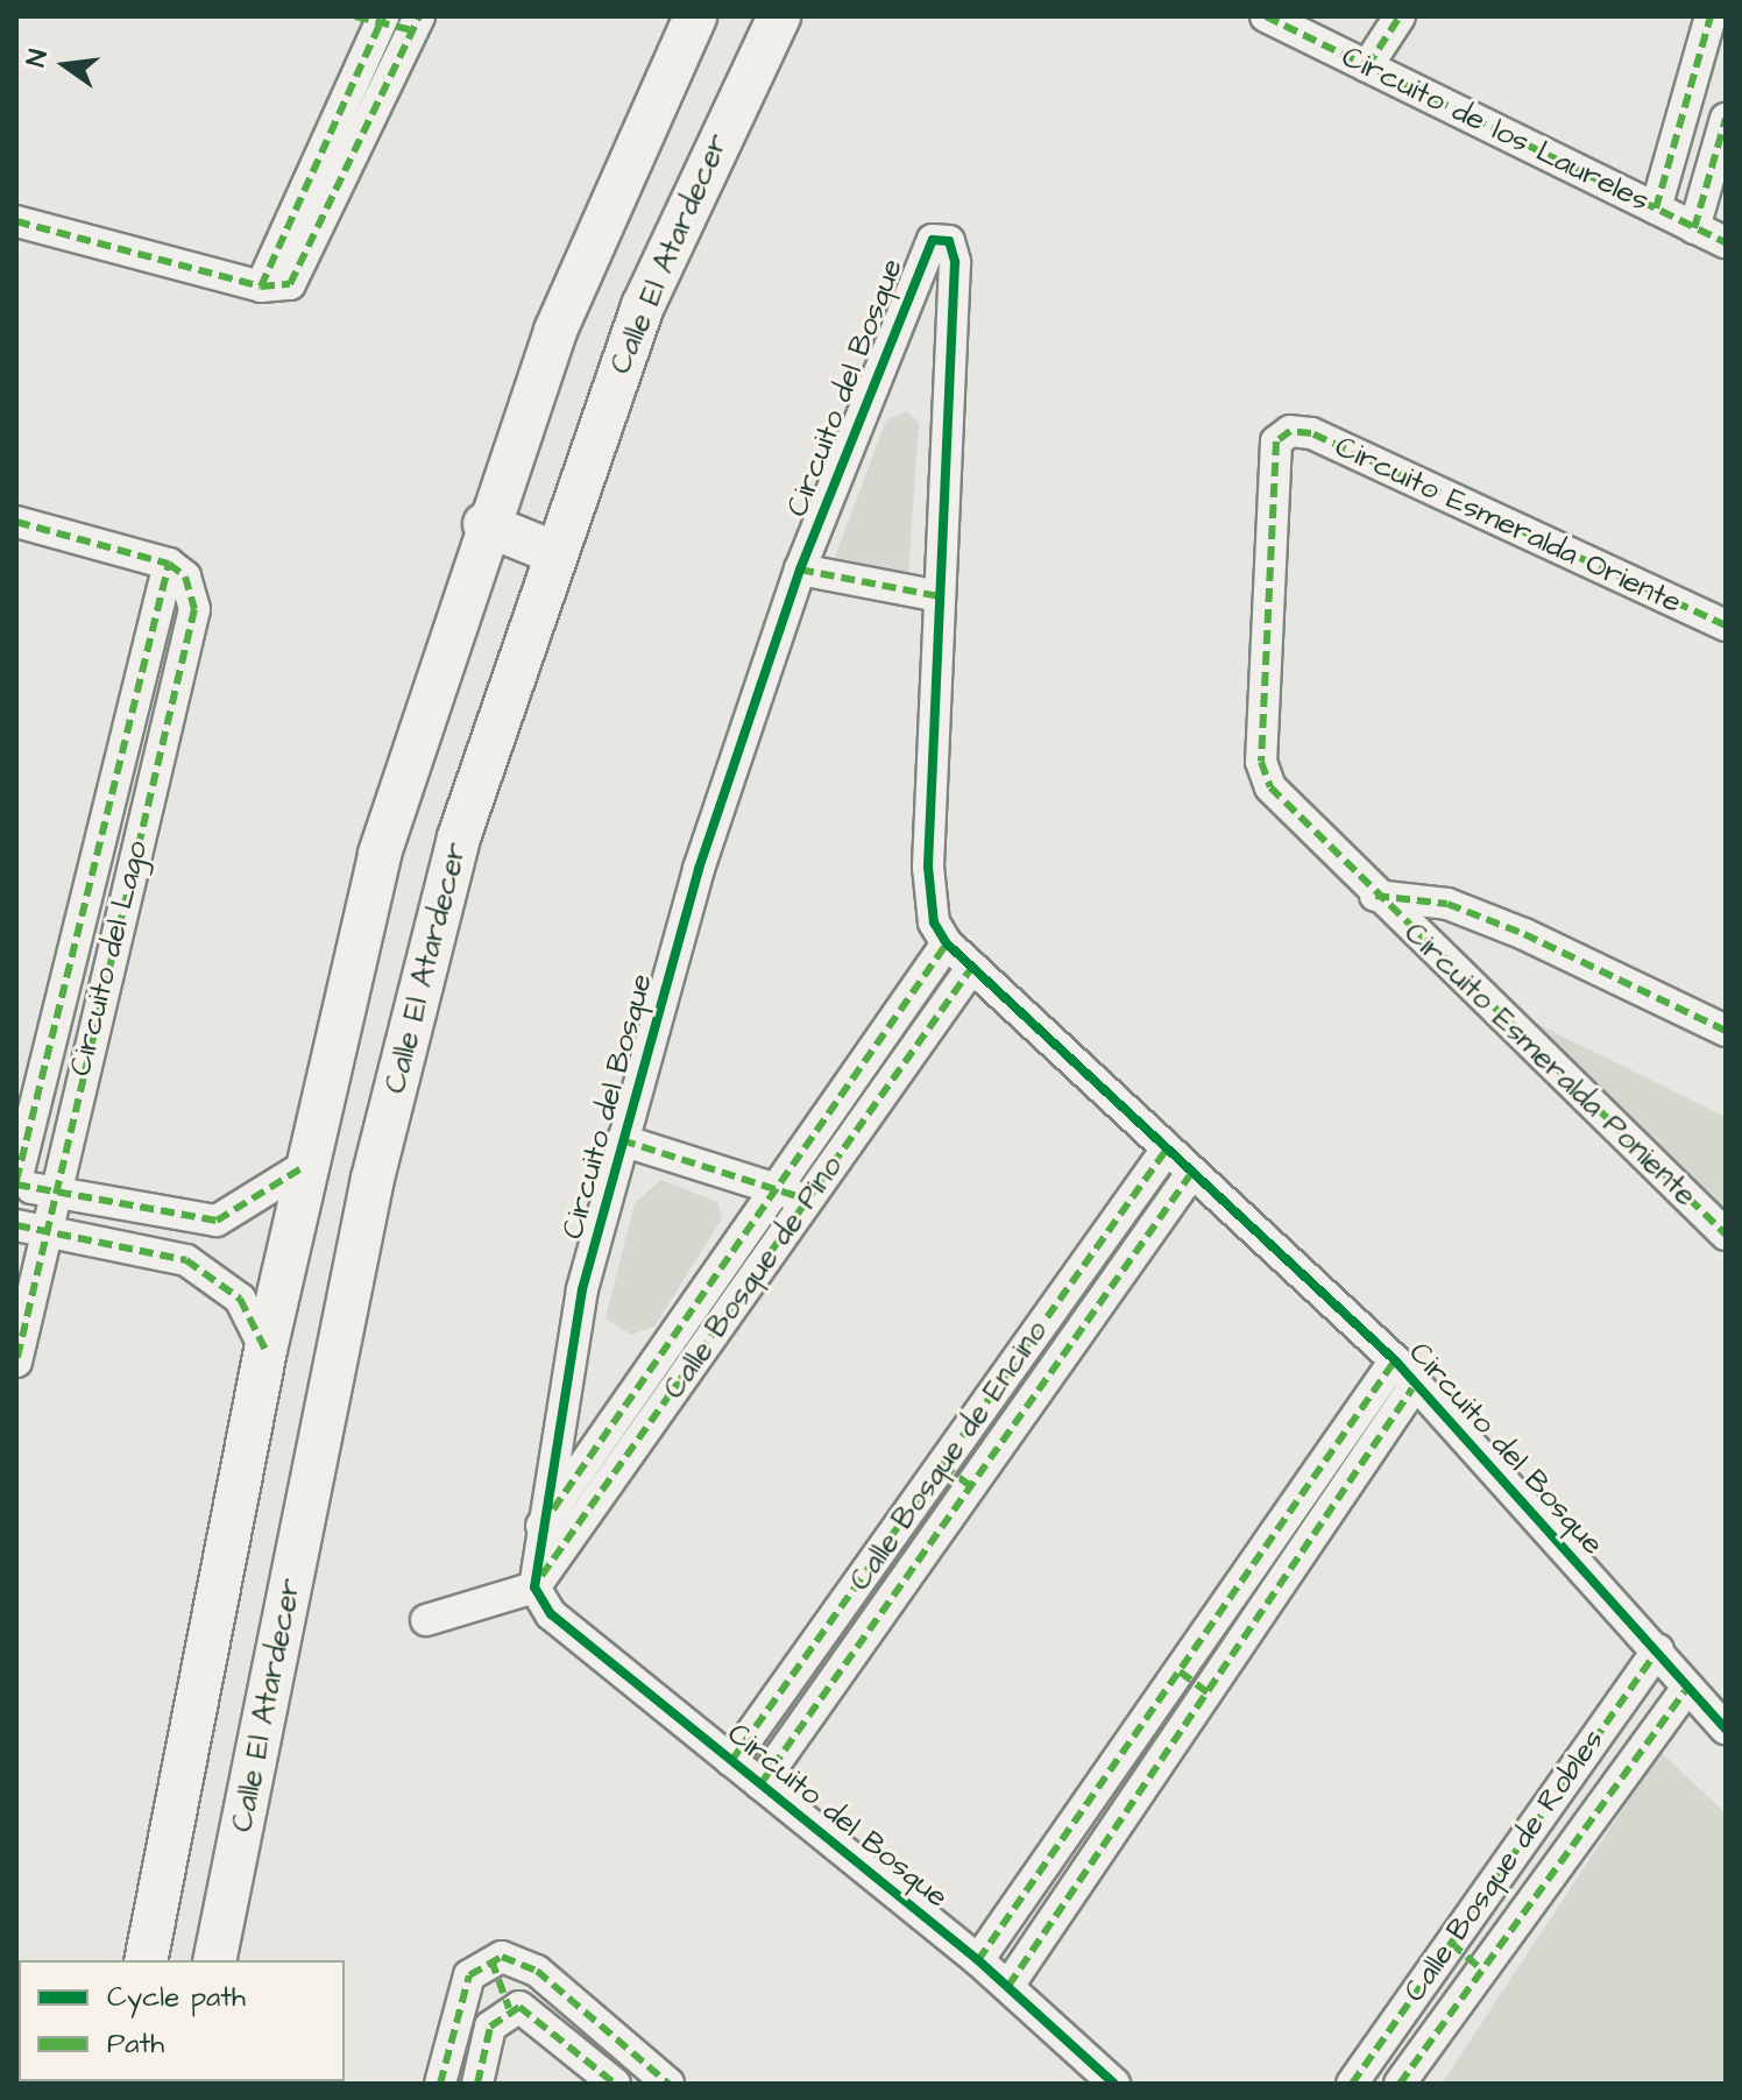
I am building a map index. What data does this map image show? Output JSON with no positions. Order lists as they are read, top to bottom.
{
  "streets": {
    "street": [
      "Circuito de los Laureles",
      "Calle El Atardecer",
      "Circuito del Bosque",
      "Circuito Esmeralda Oriente",
      "Circuito del Lago",
      "Circuito Esmeralda Poniente",
      "Calle Bosque de Pino",
      "Calle Bosque de Encino",
      "Calle Bosque de Robles"
    ]
  },
  "crossings": [
    ["Circuito del Bosque", "Calle Bosque de Pino"],
    ["Circuito del Bosque", "Calle Bosque de Encino"],
    ["Circuito del Bosque", "Calle Bosque de Robles"],
    ["Circuito Esmeralda Oriente", "Circuito Esmeralda Poniente"]
  ],
  "legend": ["Cycle path", "Path"],
  "north": "left"
}
